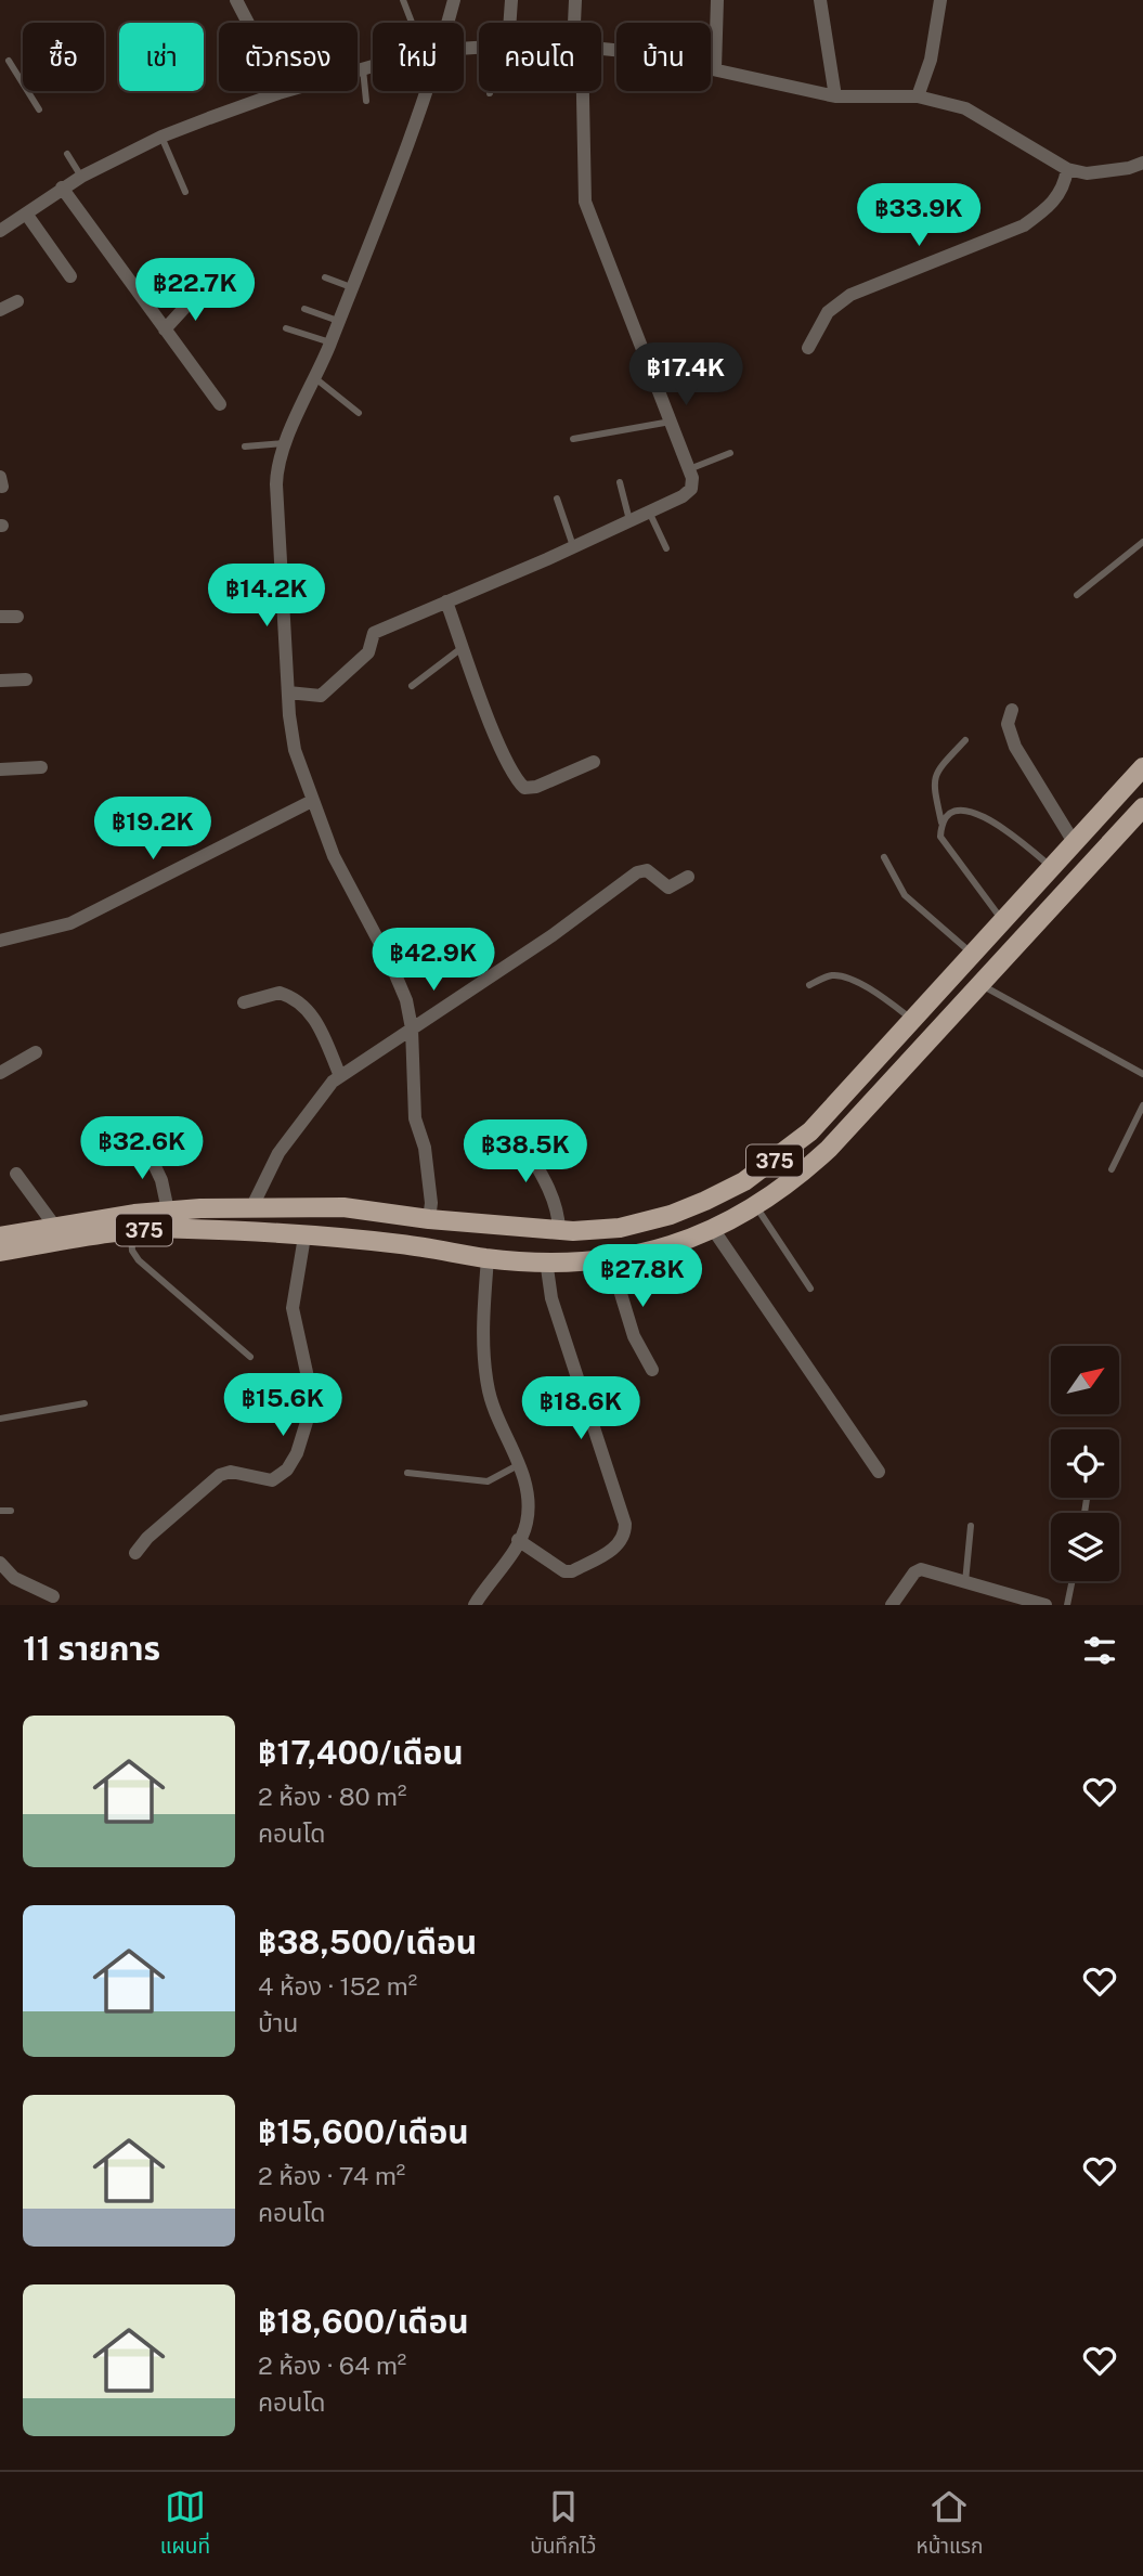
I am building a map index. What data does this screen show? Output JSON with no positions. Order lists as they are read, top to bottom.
{
  "streets": {
    "main road": ["375"]
  },
  "north": "top right",
  "page": {
    "chip": [
      "ซื้อ",
      "เช่า",
      "ตัวกรอง",
      "ใหม่",
      "คอนโด",
      "บ้าน"
    ],
    "price": [
      "฿33.9K",
      "฿22.7K",
      "฿17.4K",
      "฿14.2K",
      "฿19.2K",
      "฿42.9K",
      "฿32.6K",
      "฿38.5K",
      "฿27.8K",
      "฿15.6K",
      "฿18.6K"
    ],
    "heading": "11 รายการ",
    "list": [
      {
        "name": "฿17,400/เดือน",
        "note": "2 ห้อง · 80 m² · คอนโด"
      },
      {
        "name": "฿38,500/เดือน",
        "note": "4 ห้อง · 152 m² · บ้าน"
      },
      {
        "name": "฿15,600/เดือน",
        "note": "2 ห้อง · 74 m² · คอนโด"
      },
      {
        "name": "฿18,600/เดือน",
        "note": "2 ห้อง · 64 m² · คอนโด"
      }
    ],
    "tabs": ["แผนที่", "บันทึกไว้", "หน้าแรก"]
  }
}
